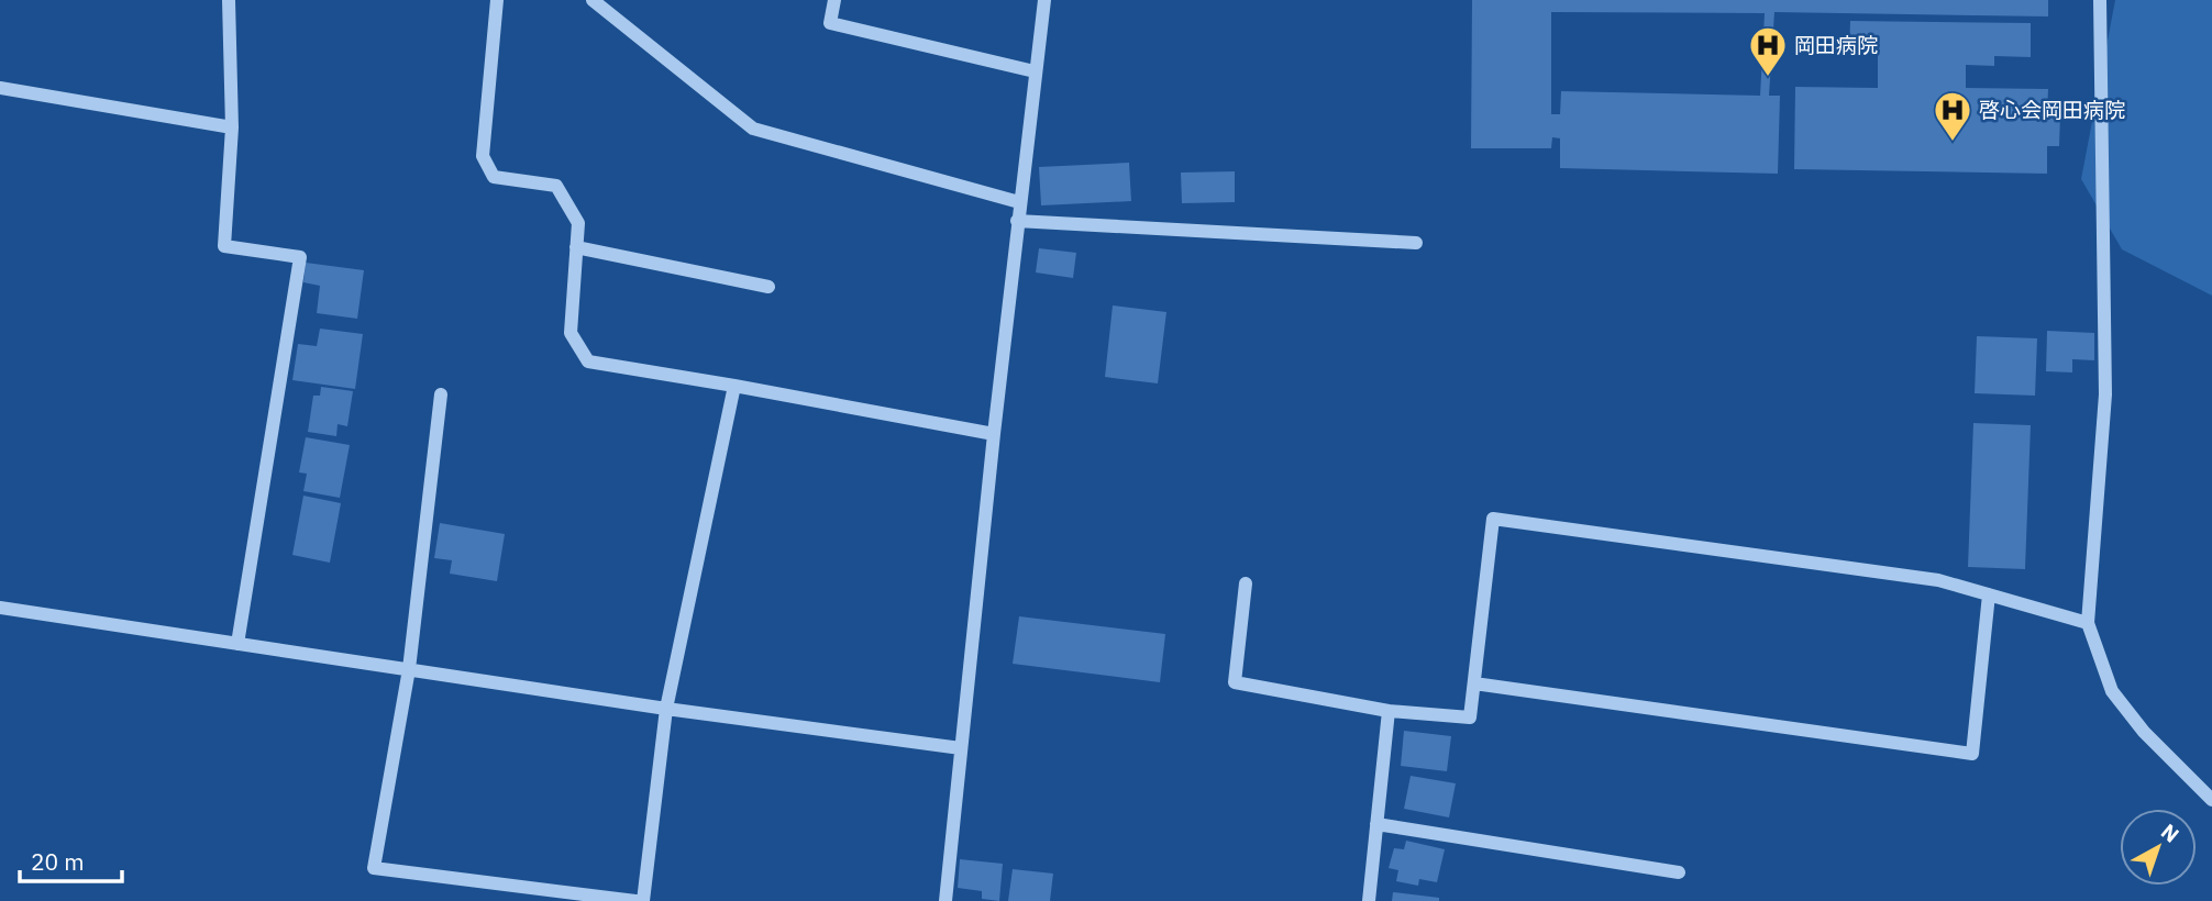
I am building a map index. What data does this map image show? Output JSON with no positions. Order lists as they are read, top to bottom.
{
  "places": {
    "hospital": ["岡田病院", "啓心会岡田病院"]
  },
  "scale_bar": "20 m",
  "north": "top right"
}
